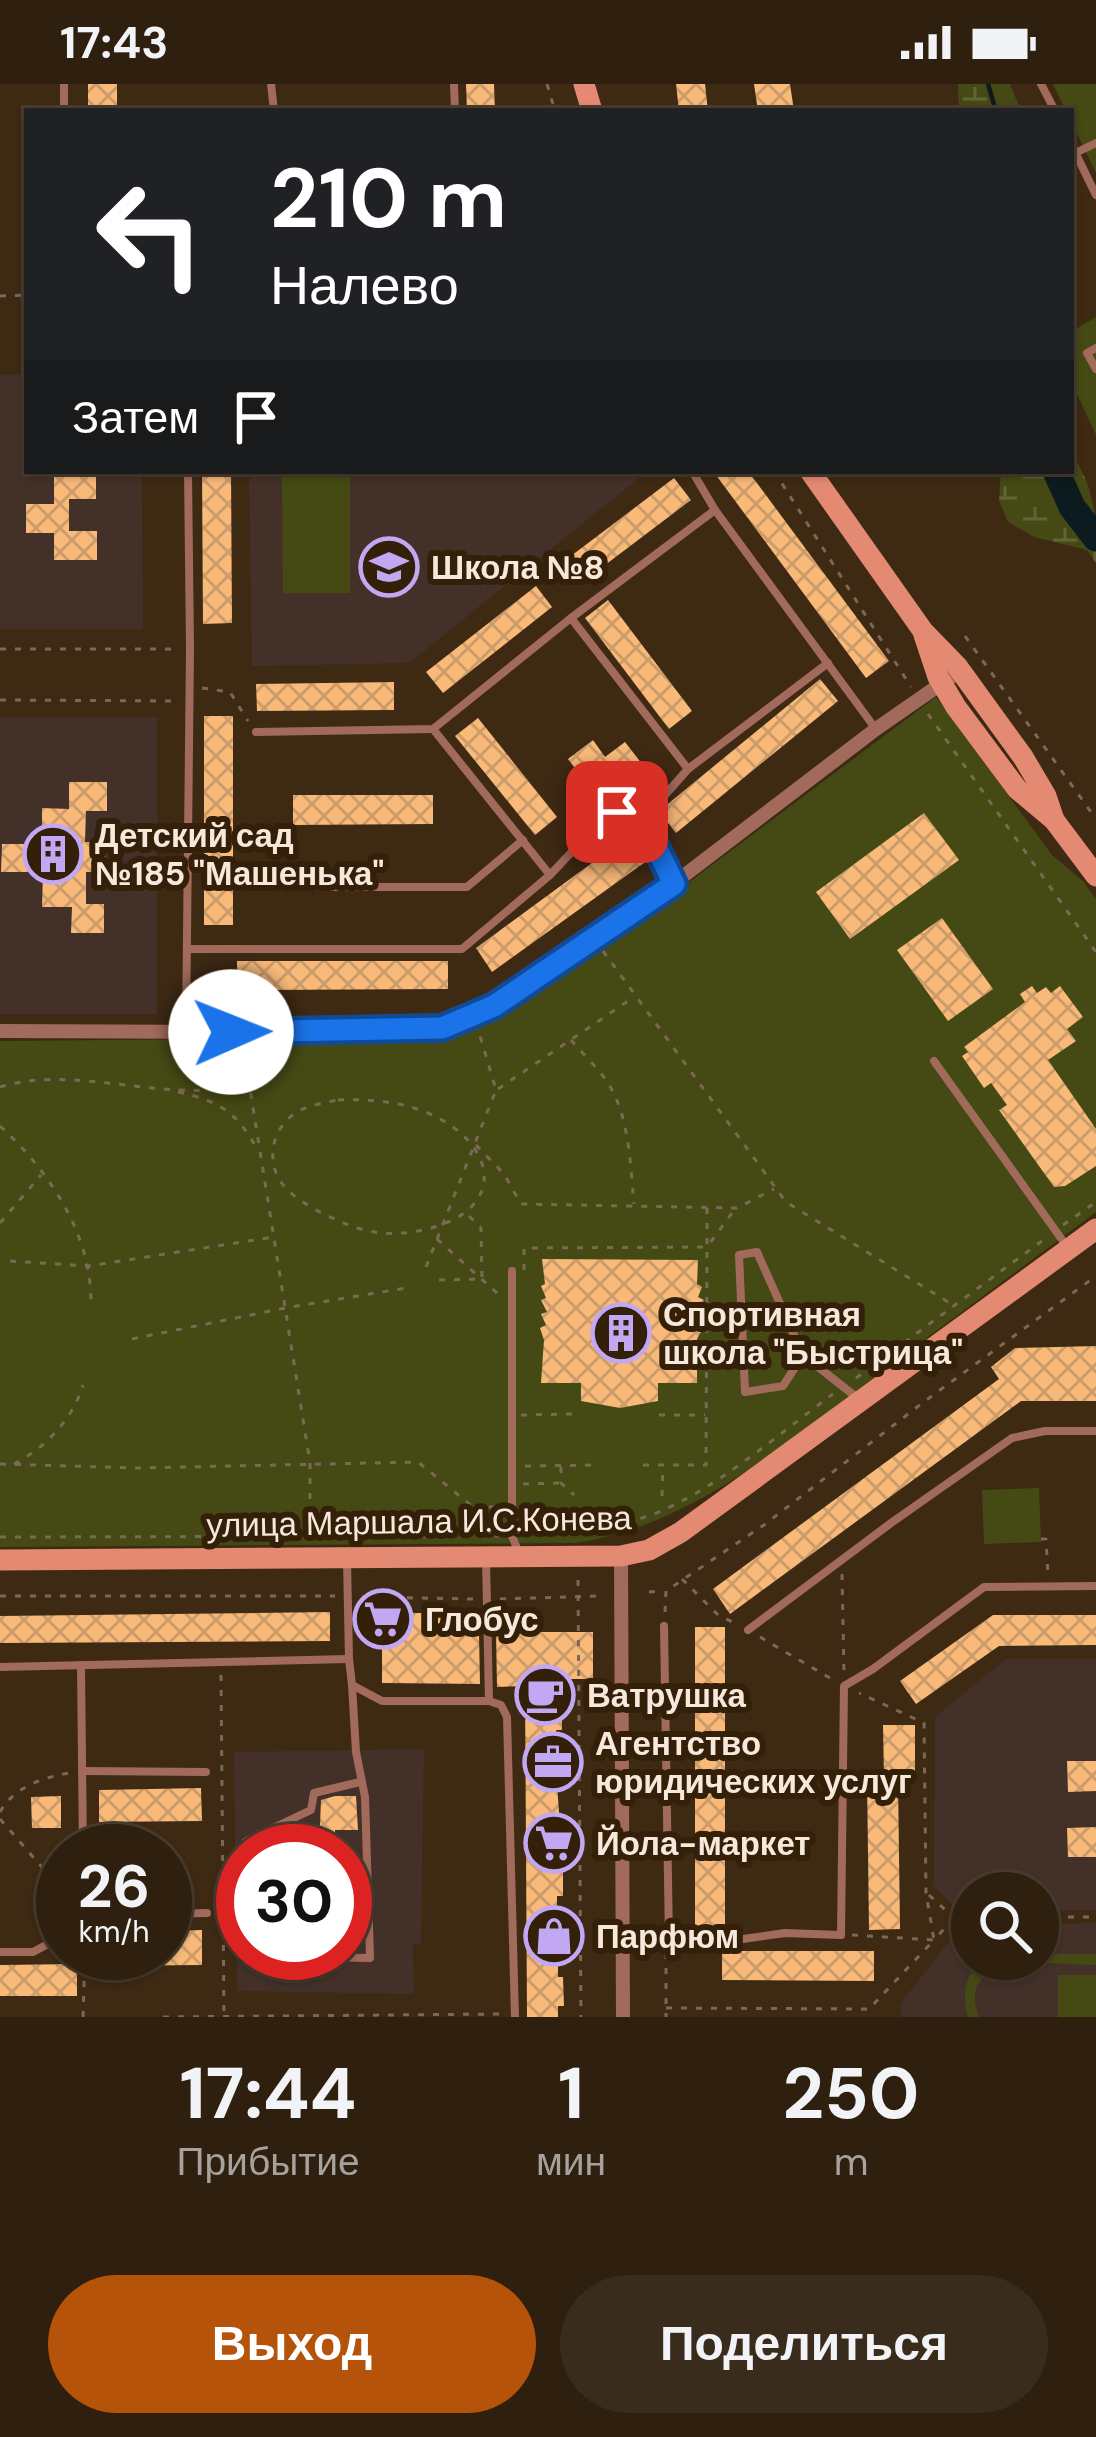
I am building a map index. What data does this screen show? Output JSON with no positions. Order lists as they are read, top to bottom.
{
  "streets": {
    "main road": ["улица Маршала И.С.Конева"]
  },
  "places": {
    "school or university": ["Школа №8"],
    "building": ["Детский сад №185 \"Машенька\"", "Спортивная школа \"Быстрица\""],
    "supermarket": ["Глобус", "Йола-маркет"],
    "cafe": ["Ватрушка"],
    "office": ["Агентство юридических услуг"],
    "shop": ["Парфюм"]
  },
  "page": {
    "status": "17:43",
    "turn": ["210 m", "Налево"],
    "then": "Затем",
    "speed": "26 km/h",
    "limit": "30",
    "eta": [
      "17:44",
      "Прибытие",
      "1",
      "мин",
      "250",
      "m"
    ],
    "buttons": ["Выход", "Поделиться"]
  }
}
